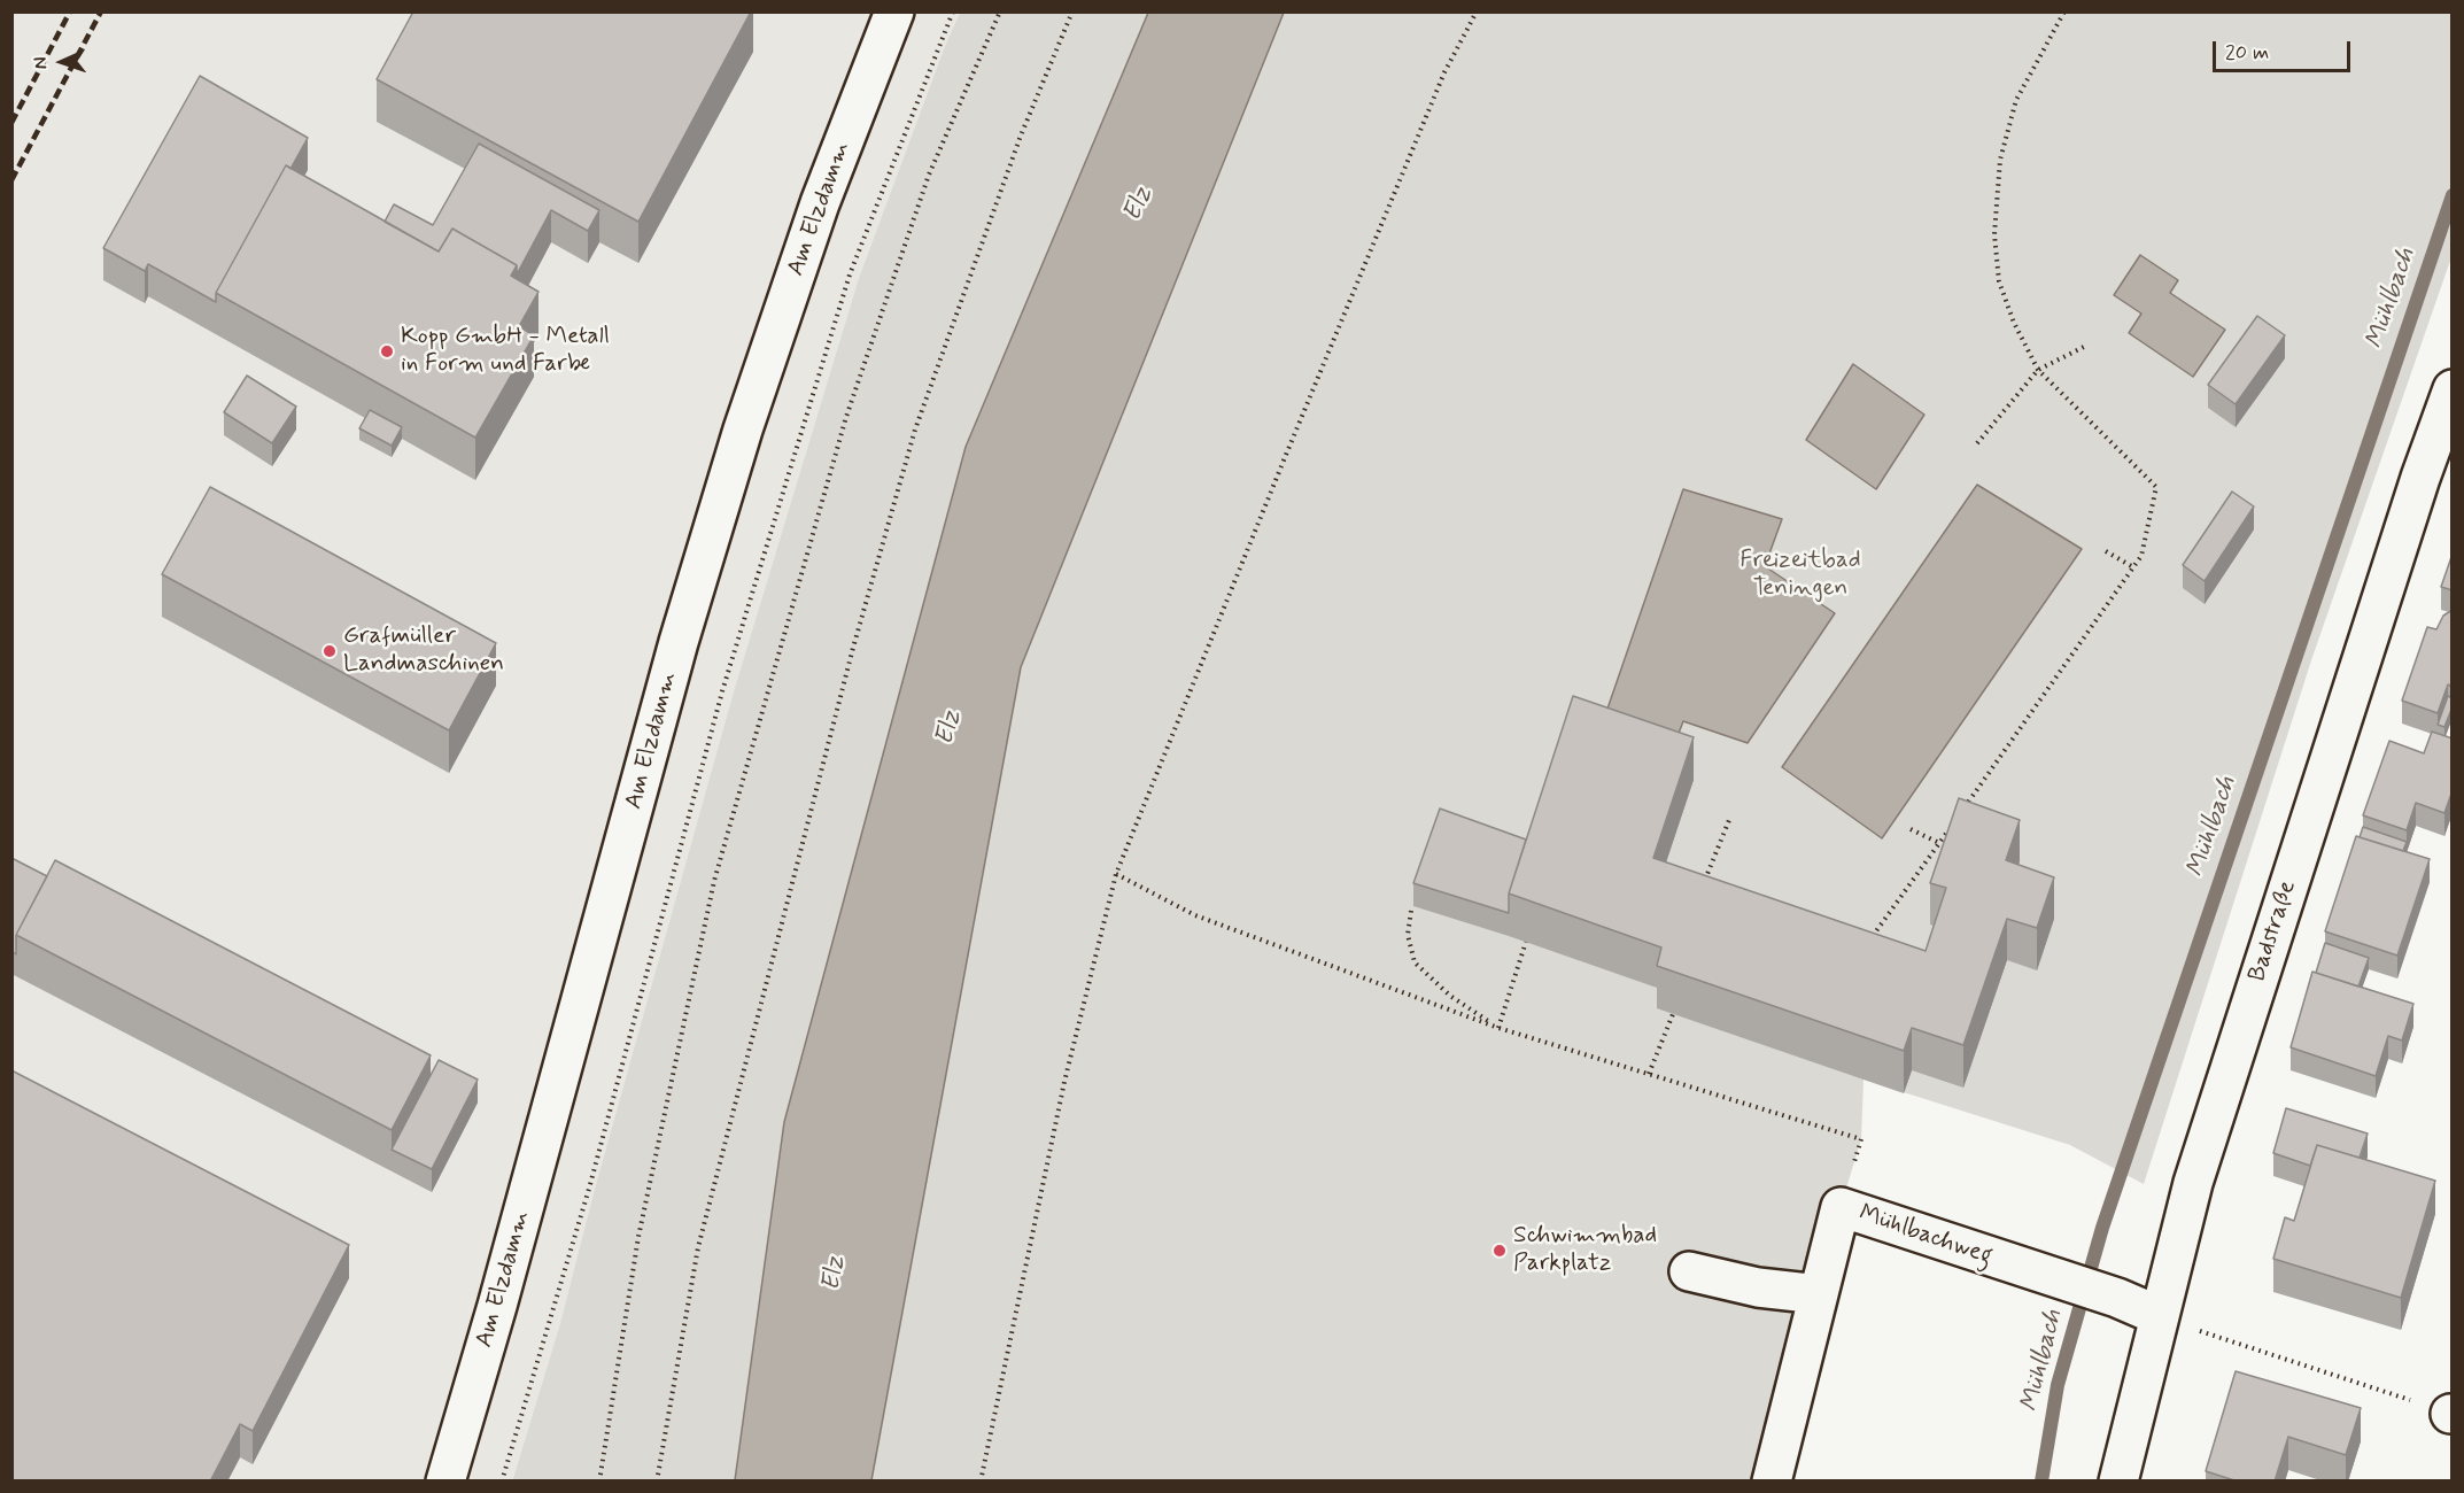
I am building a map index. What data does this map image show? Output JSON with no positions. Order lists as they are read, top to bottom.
{
  "streets": {
    "street": ["Am Elzdamm", "Badstraße", "Mühlbachweg"]
  },
  "crossings": [
    ["Badstraße", "Mühlbachweg"]
  ],
  "water": ["Elz", "Mühlbach"],
  "parks": ["Freizeitbad Teningen"],
  "places": ["Kopp GmbH - Metall in Form und Farbe", "Grafmüller Landmaschinen", "Schwimmbad Parkplatz"],
  "scale_bar": "20 m",
  "north": "left"
}
